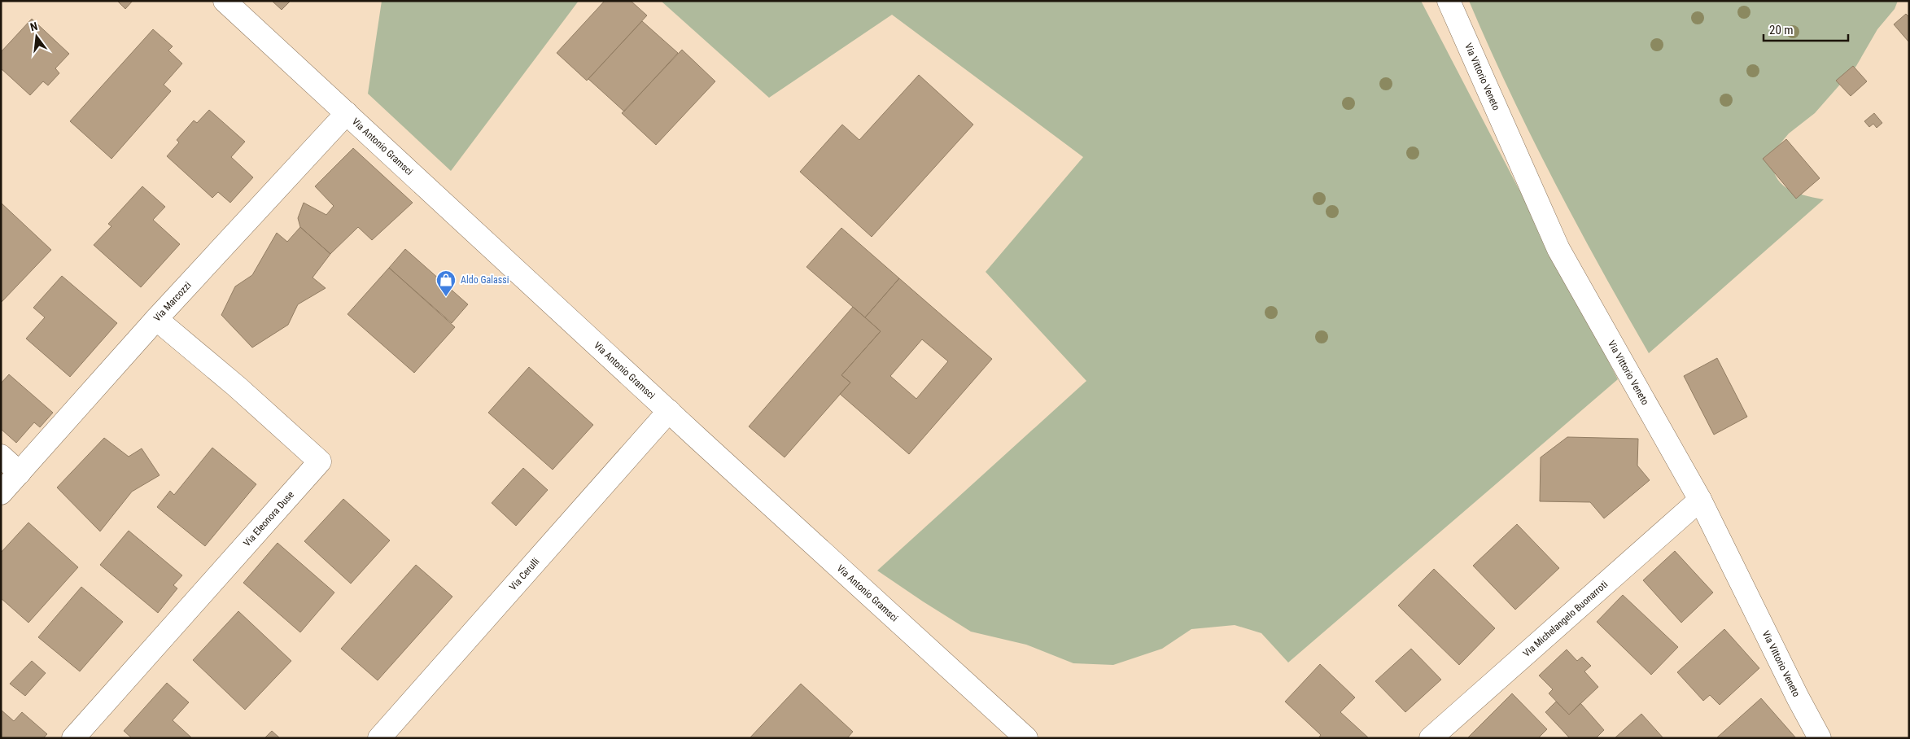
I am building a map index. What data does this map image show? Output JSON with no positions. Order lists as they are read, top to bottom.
{
  "streets": {
    "street": [
      "Via Vittorio Veneto",
      "Via Antonio Gramsci",
      "Via Marcozzi",
      "Via Eleonora Duse",
      "Via Cerulli",
      "Via Michelangelo Buonarroti"
    ]
  },
  "crossings": [
    ["Via Vittorio Veneto", "Via Michelangelo Buonarroti"],
    ["Via Antonio Gramsci", "Via Marcozzi"],
    ["Via Antonio Gramsci", "Via Cerulli"],
    ["Via Marcozzi", "Via Eleonora Duse"]
  ],
  "places": {
    "shop": ["Aldo Galassi"]
  },
  "scale_bar": "20 m",
  "north": "top"
}
